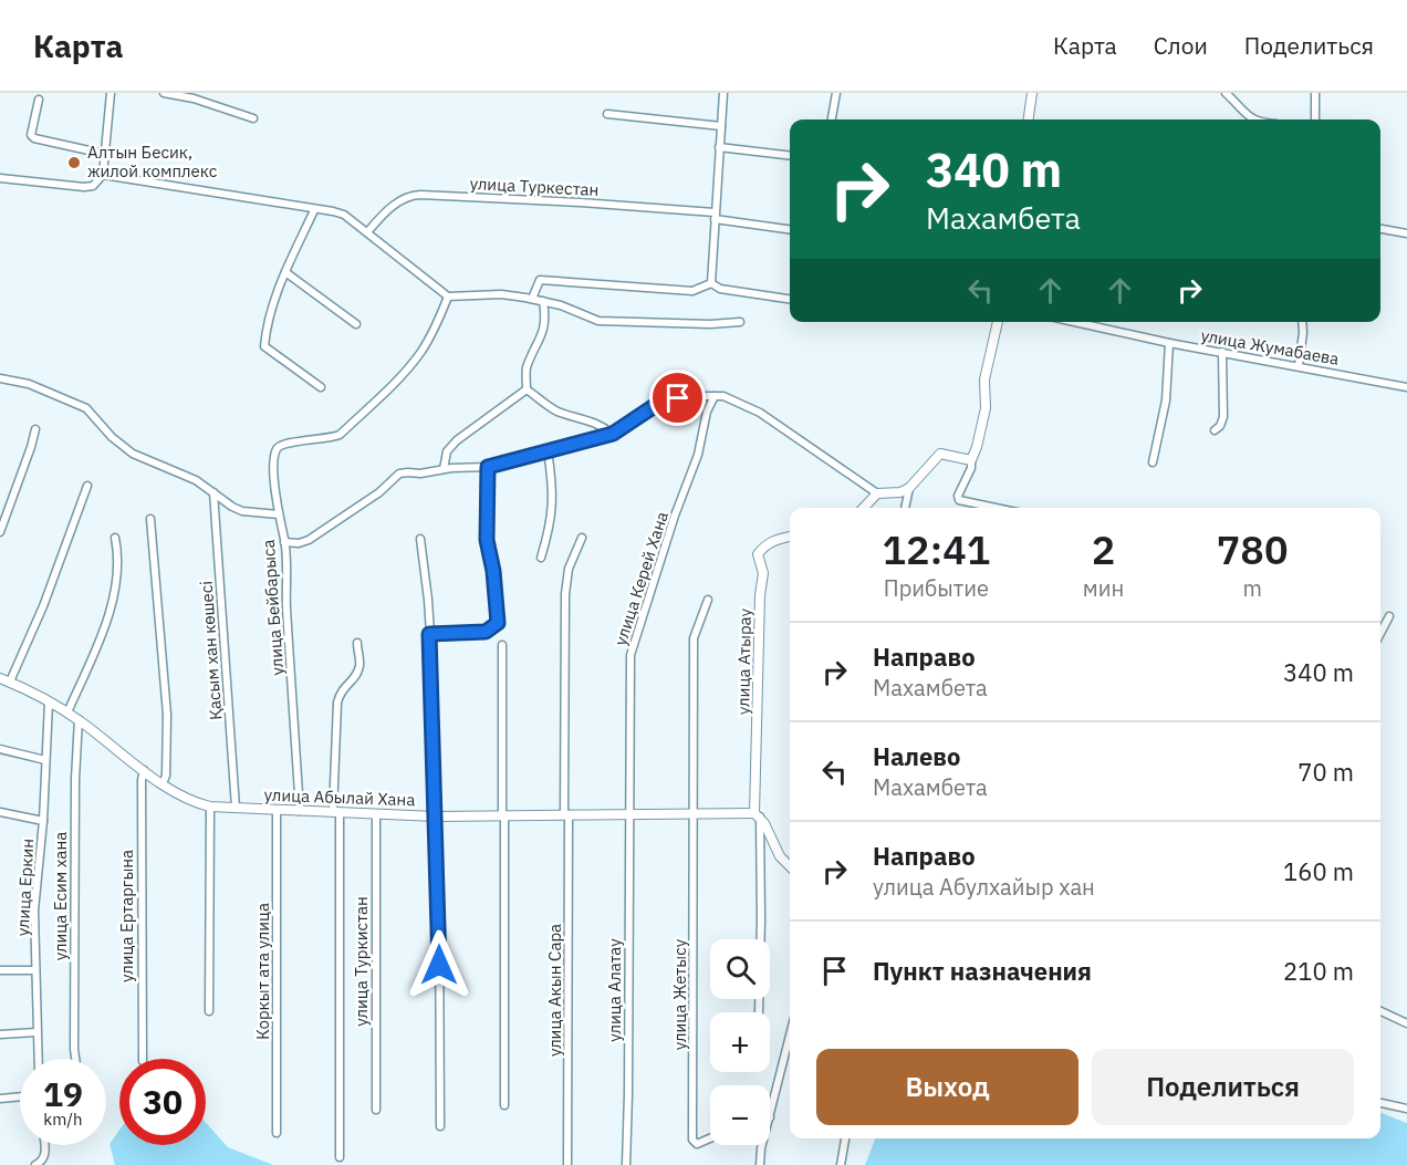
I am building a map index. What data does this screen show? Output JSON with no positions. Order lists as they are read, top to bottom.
{
  "streets": {
    "street": [
      "улица Туркестан",
      "улица Жумабаева",
      "улица Керей Хана",
      "улица Бейбарыса",
      "Қасым хан көшесі",
      "улица Атырау",
      "улица Абылай Хана",
      "улица Еркин",
      "улица Есим хана",
      "улица Ертаргына",
      "улица Туркистан",
      "Коркыт ата улица",
      "улица Акын Сара",
      "улица Алатау",
      "улица Жетысу"
    ]
  },
  "crossings": [
    ["улица Керей Хана", "улица Абылай Хана"],
    ["улица Керей Хана", "улица Алатау"],
    ["улица Бейбарыса", "улица Абылай Хана"],
    ["Қасым хан көшесі", "улица Абылай Хана"],
    ["улица Атырау", "улица Абылай Хана"],
    ["улица Абылай Хана", "улица Еркин"],
    ["улица Абылай Хана", "улица Есим хана"],
    ["улица Абылай Хана", "улица Ертаргына"],
    ["улица Абылай Хана", "улица Туркистан"],
    ["улица Абылай Хана", "Коркыт ата улица"],
    ["улица Абылай Хана", "улица Акын Сара"],
    ["улица Абылай Хана", "улица Алатау"],
    ["улица Абылай Хана", "улица Жетысу"]
  ],
  "places": ["Алтын Бесик, жилой комплекс"],
  "page": {
    "header": "Карта",
    "nav": ["Карта", "Слои", "Поделиться"],
    "turn": ["340 m", "Махамбета"],
    "eta": [
      "12:41",
      "Прибытие",
      "2",
      "мин",
      "780",
      "m"
    ],
    "list": [
      {
        "name": "Направо",
        "note": "Махамбета",
        "value": "340 m"
      },
      {
        "name": "Налево",
        "note": "Махамбета",
        "value": "70 m"
      },
      {
        "name": "Направо",
        "note": "улица Абулхайыр хан",
        "value": "160 m"
      },
      {
        "name": "Пункт назначения",
        "value": "210 m"
      }
    ],
    "map_buttons": ["+", "−"],
    "buttons": ["Выход", "Поделиться"],
    "speed": "19 km/h",
    "limit": "30"
  }
}
